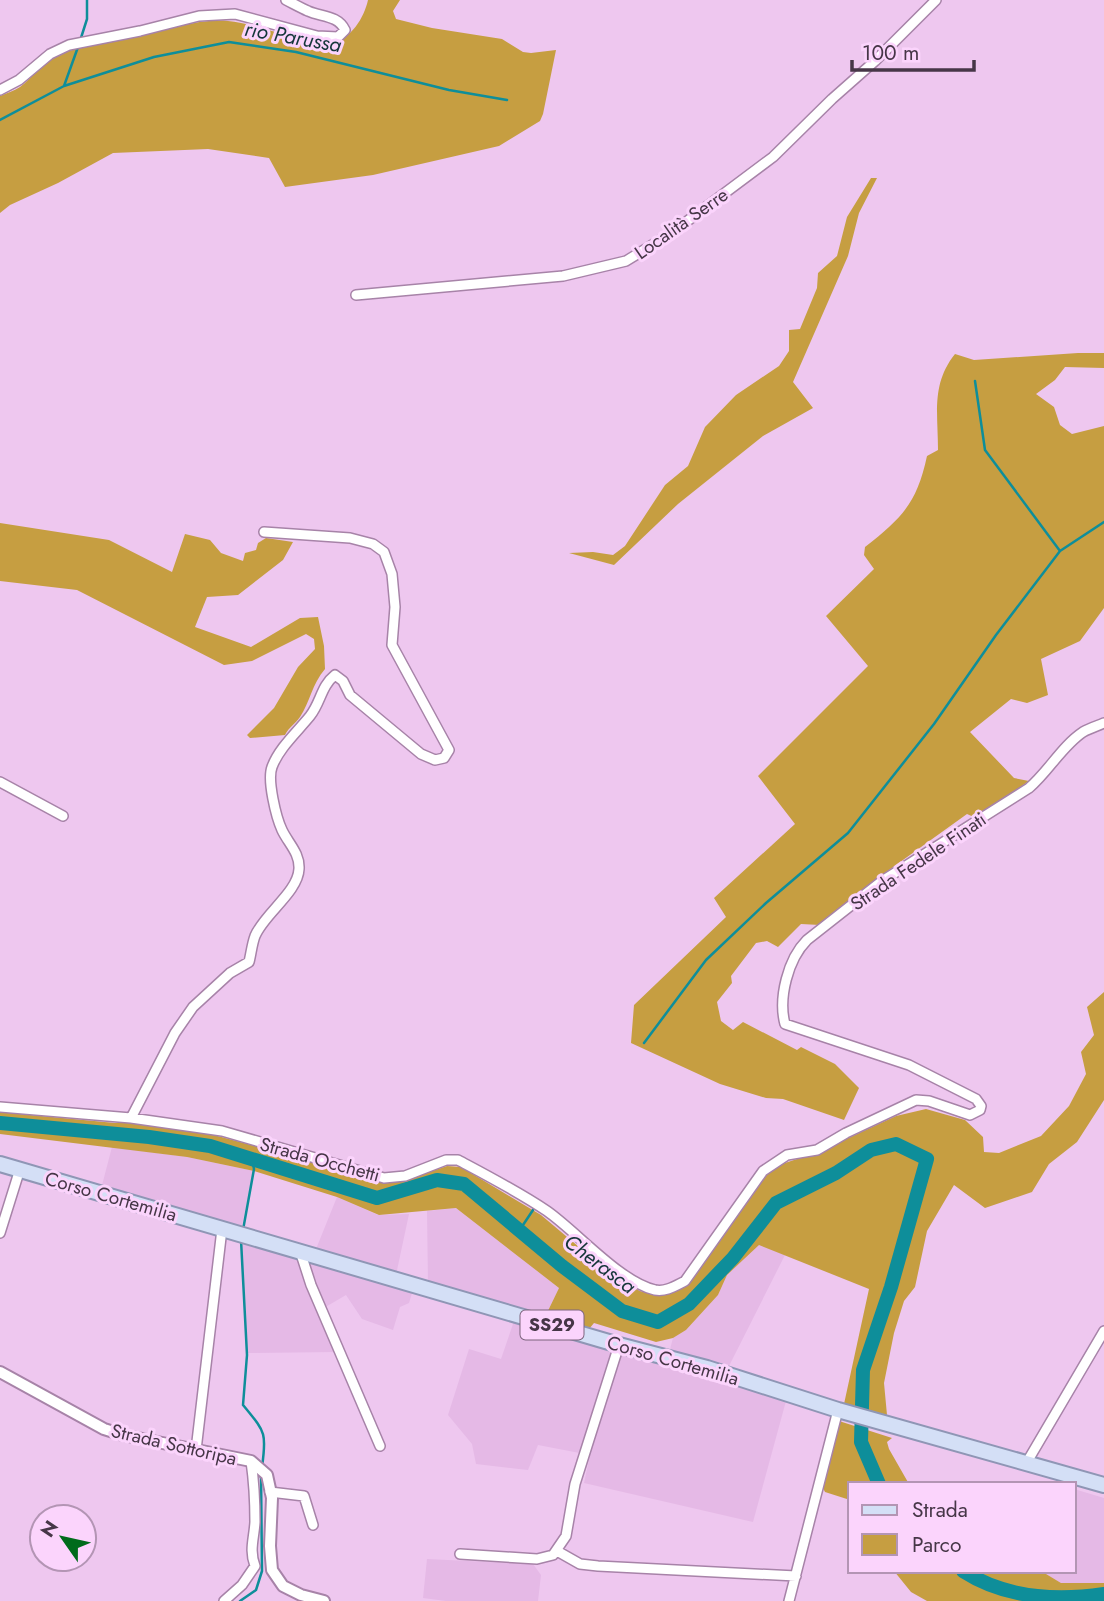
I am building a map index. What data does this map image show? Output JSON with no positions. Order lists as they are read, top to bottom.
{
  "streets": {
    "main road": ["Corso Cortemilia", "SS29"],
    "street": [
      "Località Serre",
      "Strada Fedele Finati",
      "Strada Occhetti",
      "Strada Sottoripa"
    ]
  },
  "crossings": [
    ["Strada Fedele Finati", "Strada Occhetti"],
    ["Corso Cortemilia", "SS29"]
  ],
  "water": ["rio Parussa", "Cherasca"],
  "legend": ["Strada", "Parco"],
  "scale_bar": "100 m",
  "north": "top left"
}
